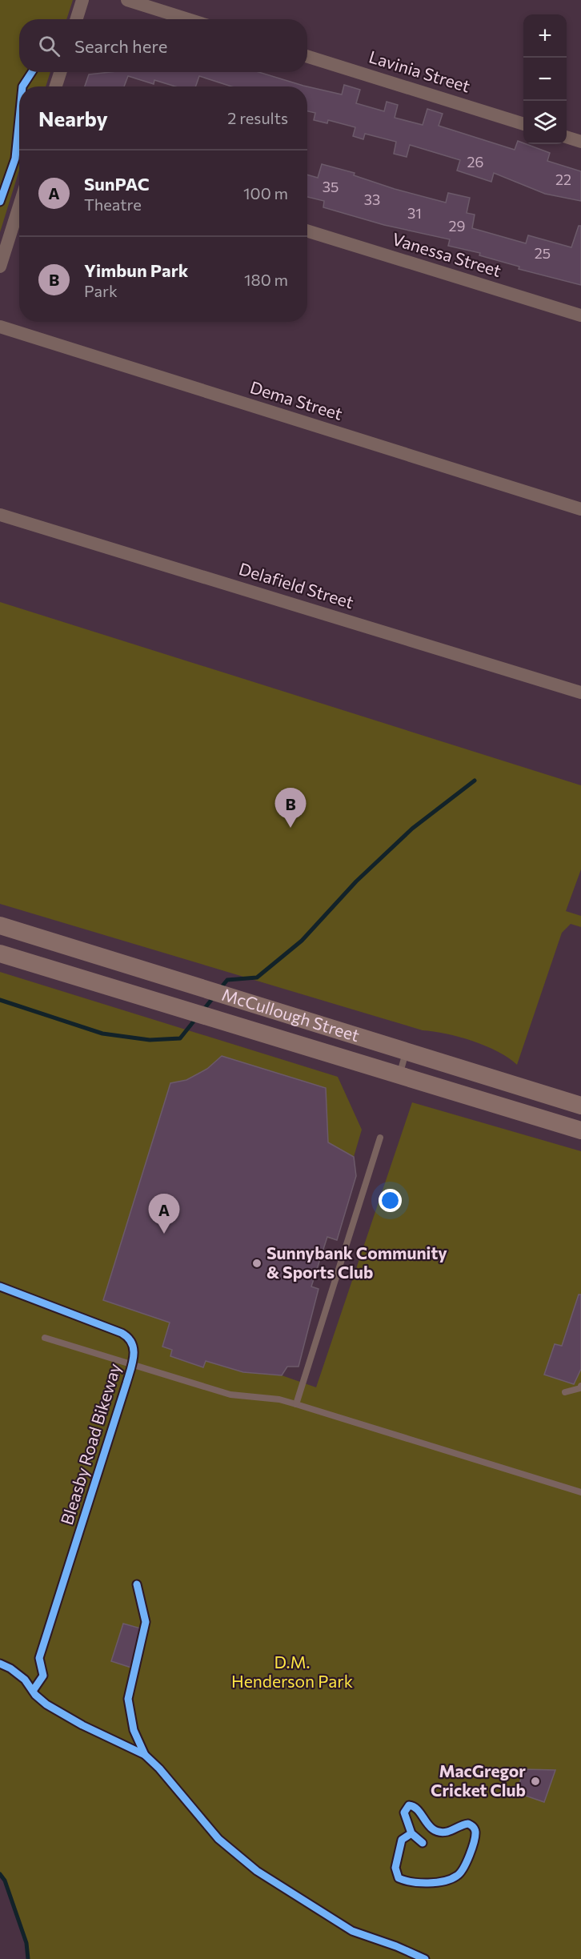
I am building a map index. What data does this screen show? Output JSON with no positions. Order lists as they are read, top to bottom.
{
  "streets": {
    "main road": ["McCullough Street"],
    "street": [
      "Lavinia Street",
      "Vanessa Street",
      "Dema Street",
      "Delafield Street"
    ],
    "cycle path": ["Bleasby Road Bikeway"]
  },
  "parks": ["D.M. Henderson Park"],
  "places": ["Sunnybank Community & Sports Club", "MacGregor Cricket Club"],
  "house_numbers": [
    "26",
    "22",
    "35",
    "33",
    "31",
    "29",
    "25"
  ],
  "page": {
    "map_buttons": ["+", "−"],
    "search": "Search here",
    "heading": ["Nearby", "2 results"],
    "list": [
      {
        "mark": "A",
        "name": "SunPAC",
        "note": "Theatre",
        "value": "100 m"
      },
      {
        "mark": "B",
        "name": "Yimbun Park",
        "note": "Park",
        "value": "180 m"
      }
    ],
    "pins": ["B", "A"]
  }
}
